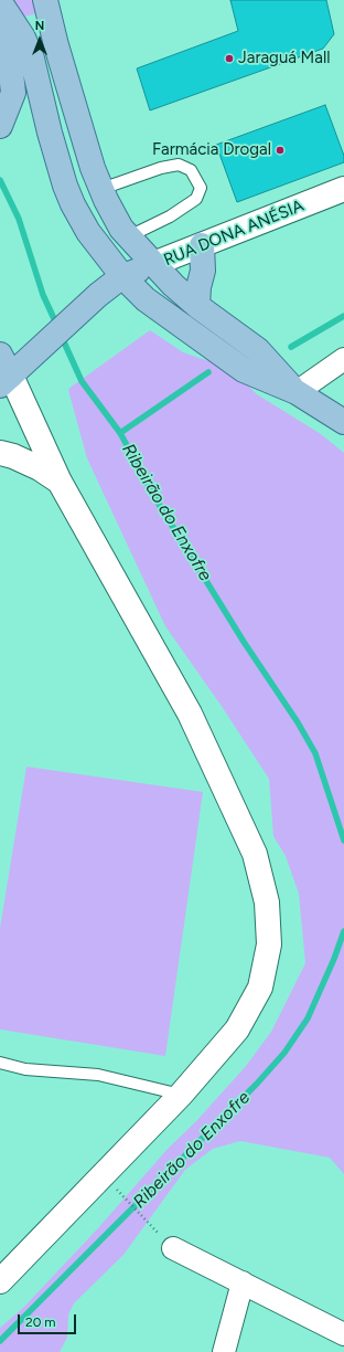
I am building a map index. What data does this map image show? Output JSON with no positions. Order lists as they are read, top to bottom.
{
  "streets": {
    "main road": ["RUA DONA ANÉSIA"]
  },
  "water": ["Ribeirão do Enxofre"],
  "places": ["Jaraguá Mall", "Farmácia Drogal"],
  "scale_bar": "20 m",
  "north": "top"
}
